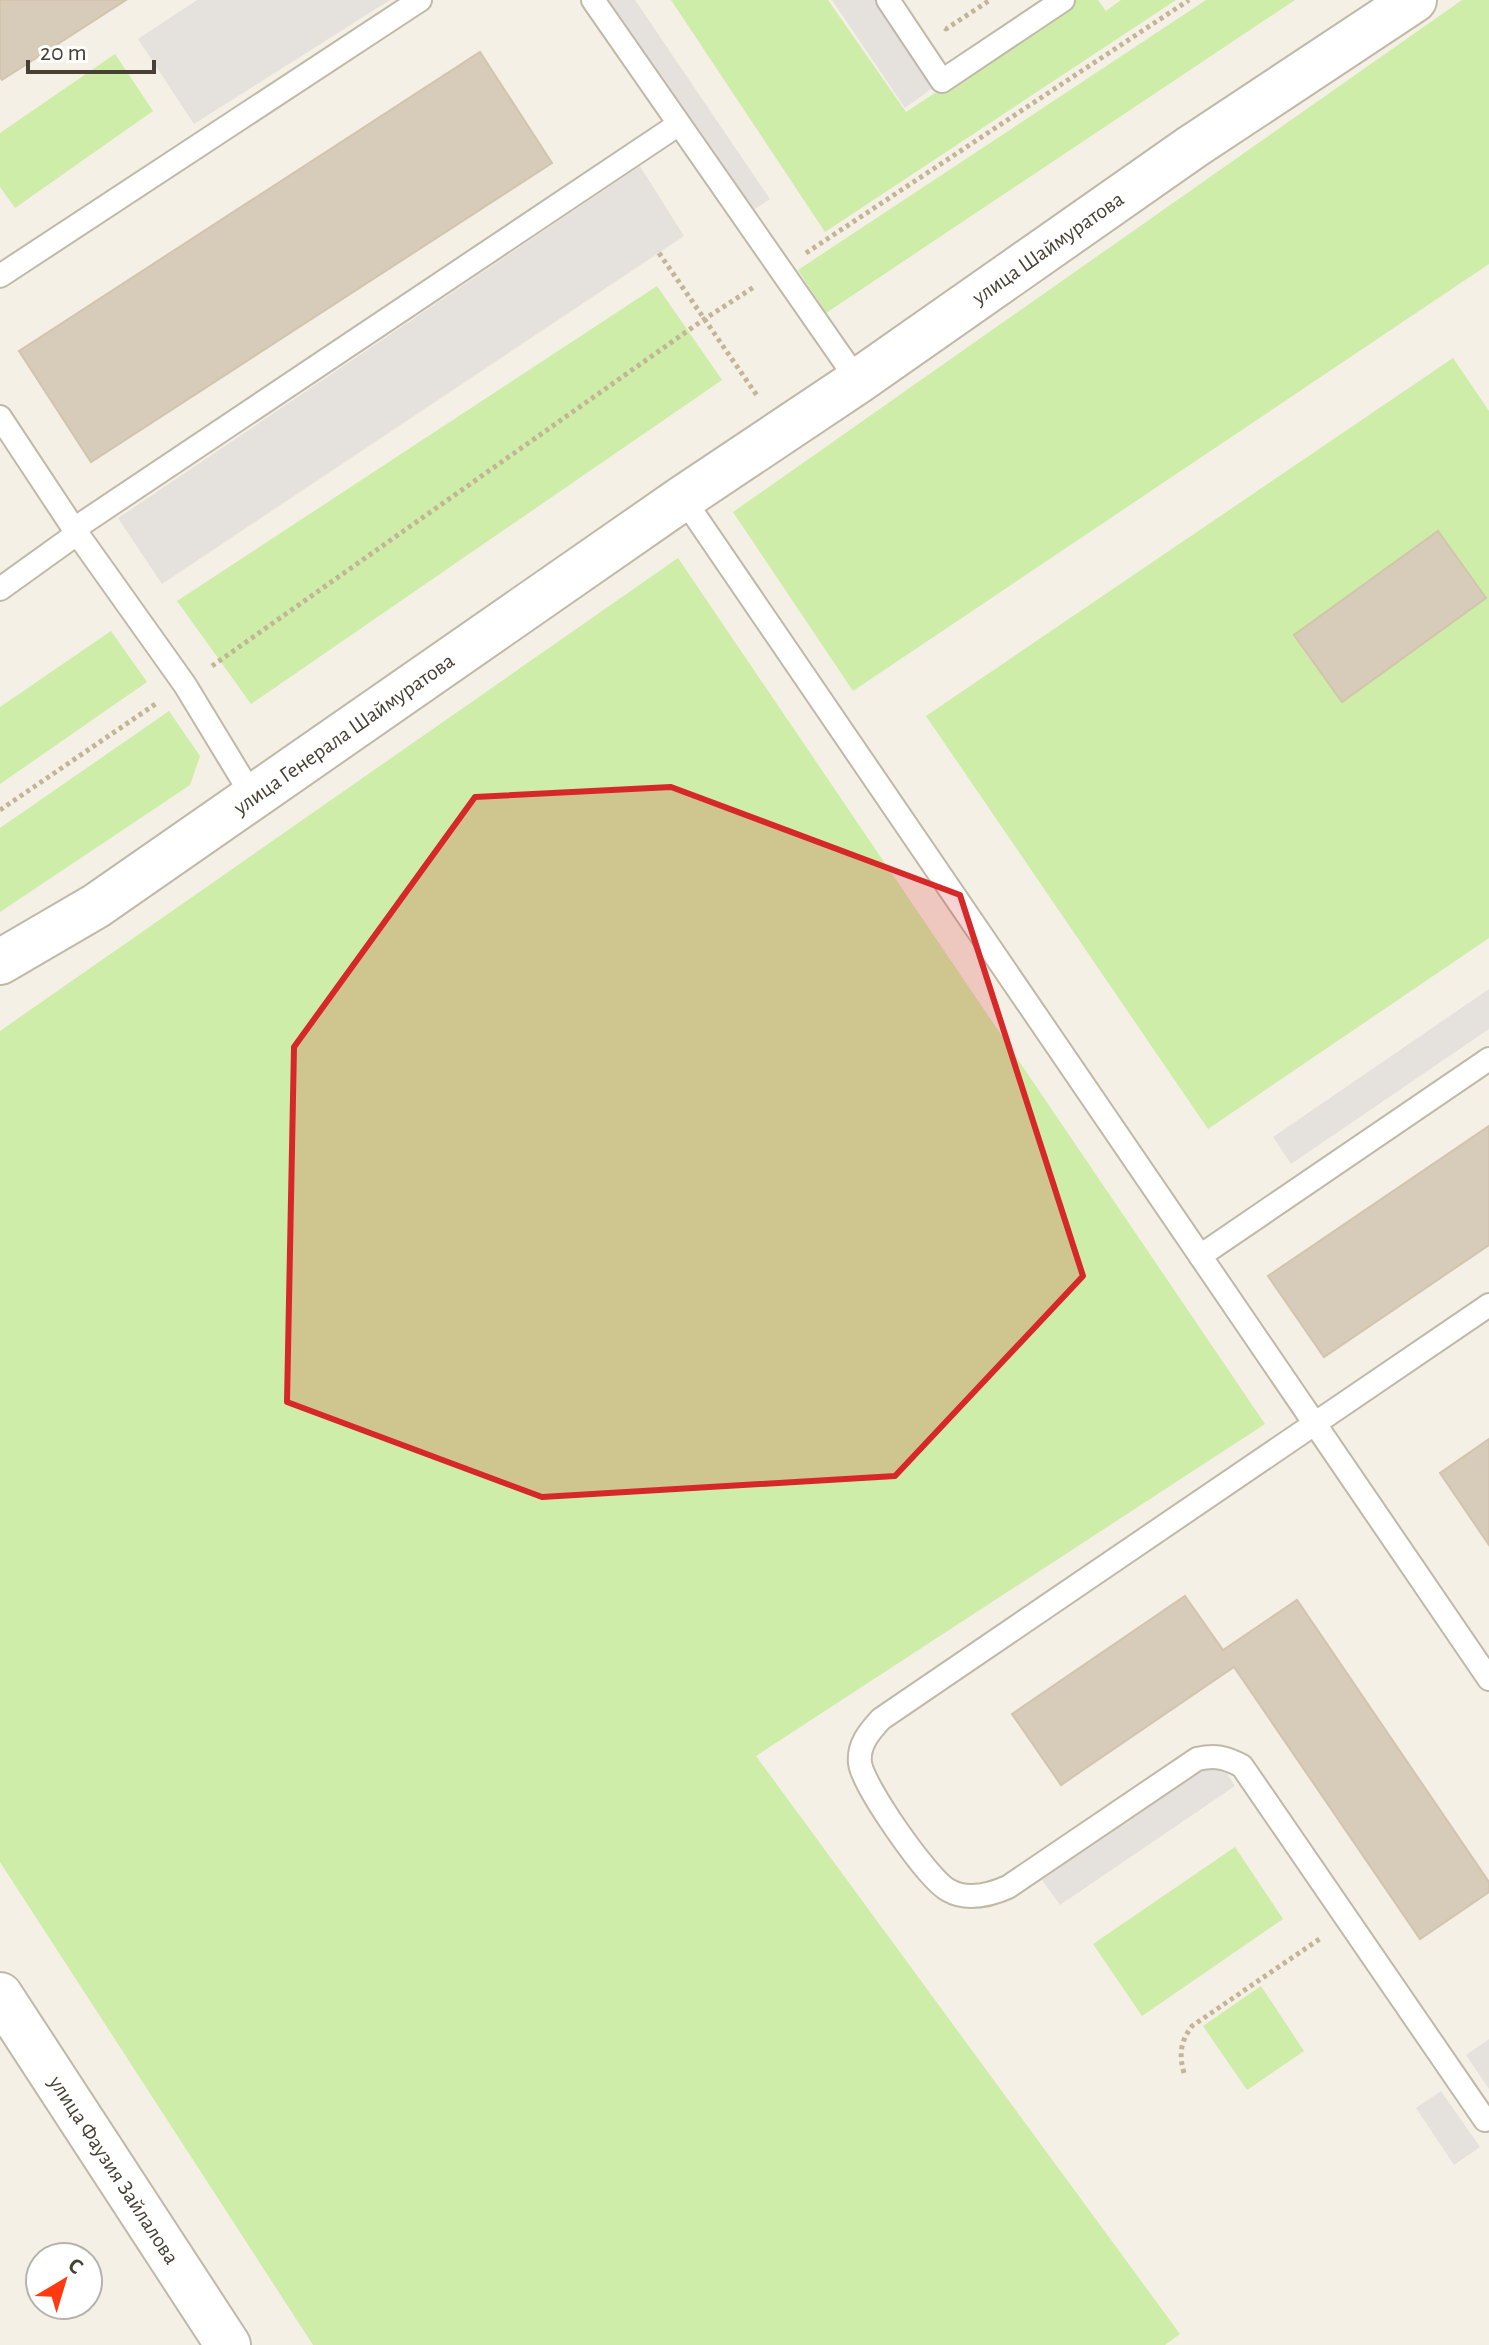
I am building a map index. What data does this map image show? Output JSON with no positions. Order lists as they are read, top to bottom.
{
  "streets": {
    "street": ["улица Шаймуратова", "улица Генерала Шаймуратова", "улица Фаузия Зайлалова"]
  },
  "crossings": [
    ["улица Шаймуратова", "улица Генерала Шаймуратова"]
  ],
  "scale_bar": "20 m",
  "north": "top right"
}
